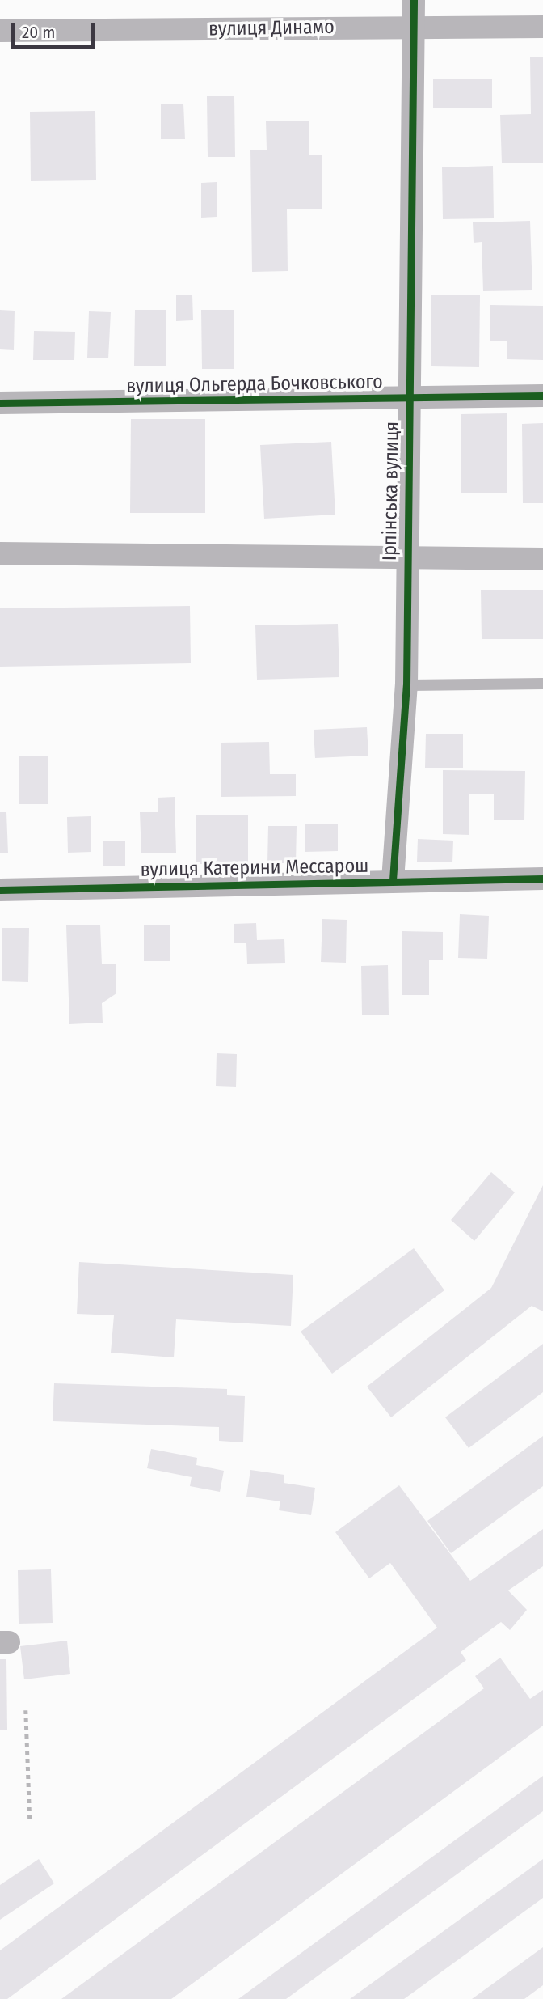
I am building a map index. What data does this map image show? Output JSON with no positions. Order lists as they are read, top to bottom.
{
  "streets": {
    "street": [
      "вулиця Динамо",
      "вулиця Ольгерда Бочковського",
      "Ірпінська вулиця",
      "вулиця Катерини Мессарош"
    ]
  },
  "crossings": [
    ["вулиця Динамо", "Ірпінська вулиця"],
    ["вулиця Ольгерда Бочковського", "Ірпінська вулиця"],
    ["Ірпінська вулиця", "вулиця Катерини Мессарош"]
  ],
  "scale_bar": "20 m"
}
